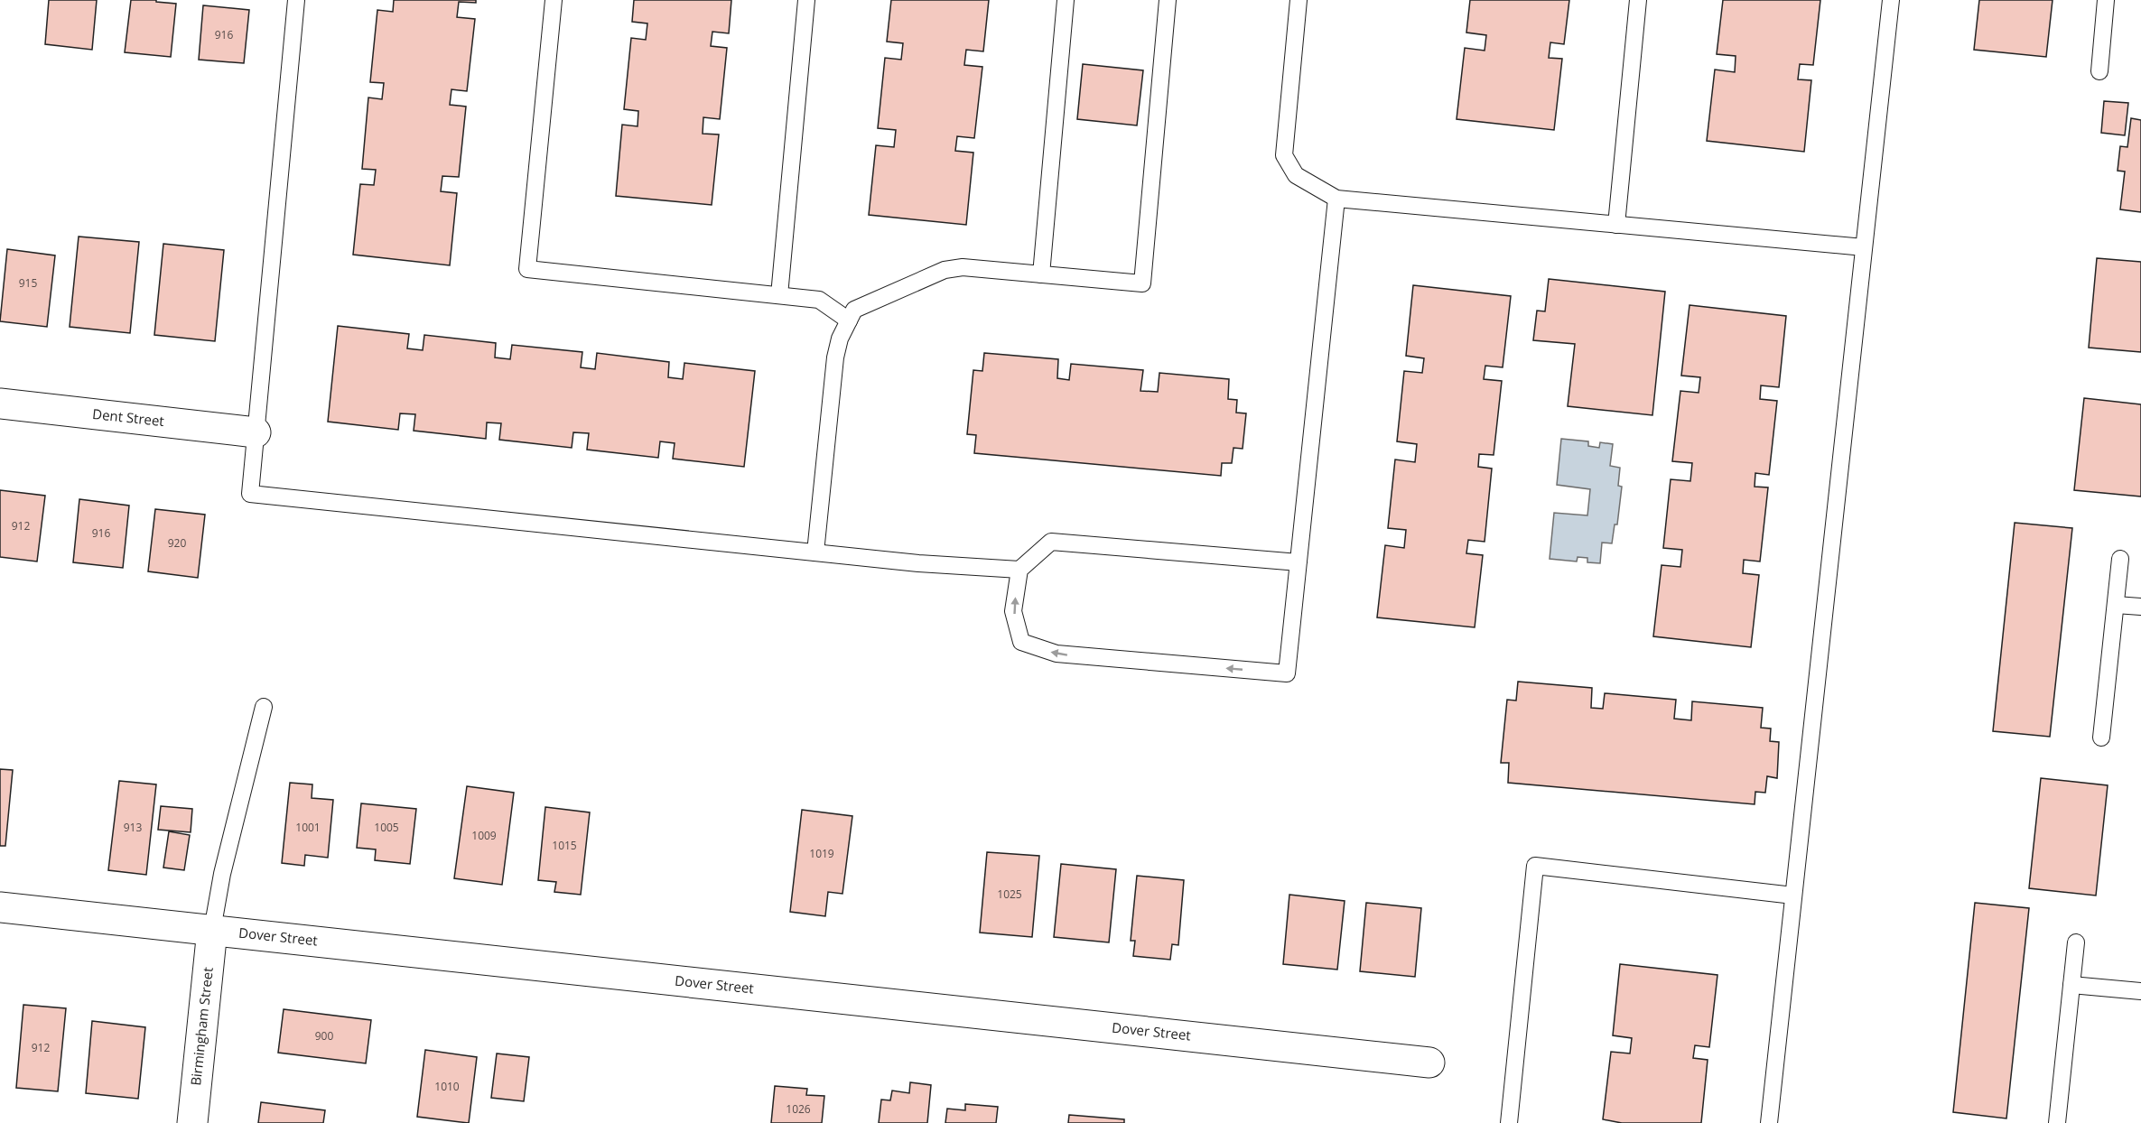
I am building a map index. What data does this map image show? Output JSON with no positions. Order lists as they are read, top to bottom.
{
  "streets": {
    "street": ["Dent Street", "Dover Street", "Birmingham Street"]
  },
  "crossings": [
    ["Dover Street", "Birmingham Street"]
  ],
  "house_numbers": [
    "916",
    "915",
    "912",
    "916",
    "920",
    "913",
    "1001",
    "1005",
    "1009",
    "1015",
    "1019",
    "1025",
    "900",
    "912",
    "1010",
    "1026"
  ]
}
